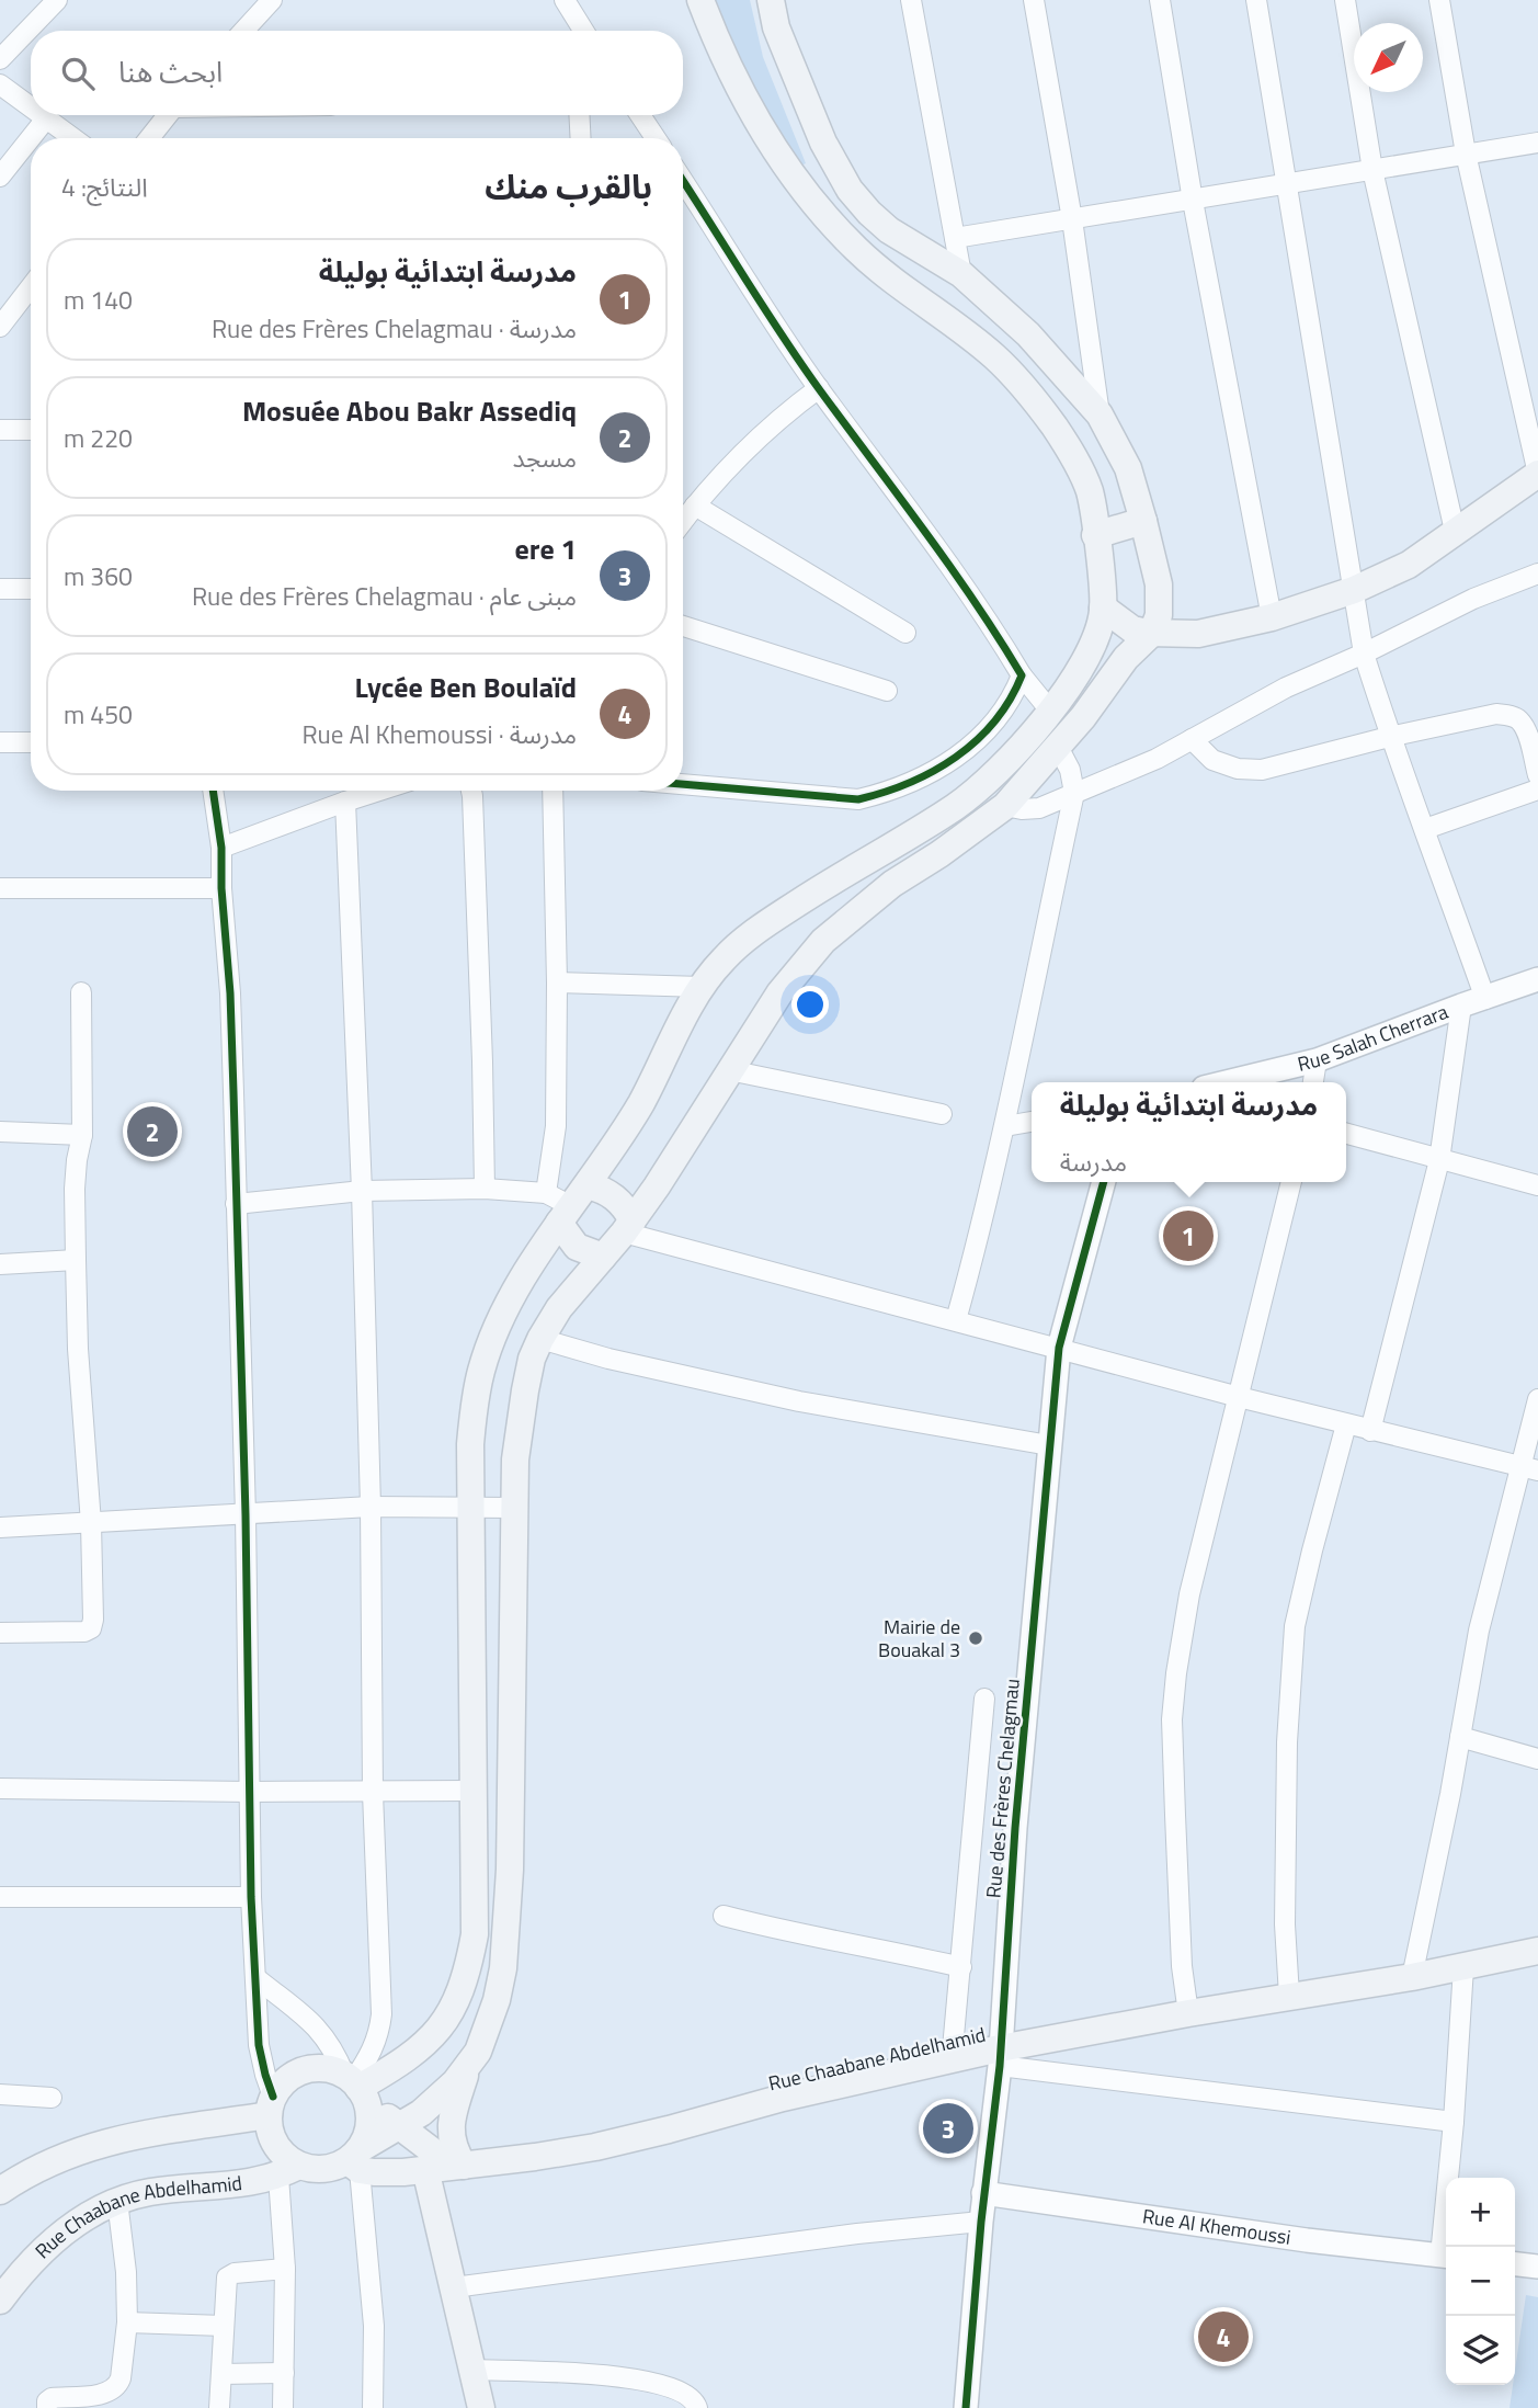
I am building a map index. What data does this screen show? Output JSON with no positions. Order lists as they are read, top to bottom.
{
  "streets": {
    "main road": ["Rue Chaabane Abdelhamid"],
    "street": ["Rue Salah Cherrara", "Rue des Frères Chelagmau", "Rue Al Khemoussi"]
  },
  "crossings": [
    ["Rue des Frères Chelagmau", "Rue Chaabane Abdelhamid"],
    ["Rue des Frères Chelagmau", "Rue Al Khemoussi"]
  ],
  "places": ["Mairie de Bouakal 3"],
  "north": "bottom left",
  "page": {
    "search": "ابحث هنا",
    "heading": ["بالقرب منك", "النتائج: 4"],
    "list": [
      {
        "mark": "1",
        "name": "مدرسة ابتدائية بوليلة",
        "note": "مدرسة · Rue des Frères Chelagmau",
        "value": "140 m"
      },
      {
        "mark": "2",
        "name": "Mosuée Abou Bakr Assediq",
        "note": "مسجد",
        "value": "220 m"
      },
      {
        "mark": "3",
        "name": "1 ere",
        "note": "مبنى عام · Rue des Frères Chelagmau",
        "value": "360 m"
      },
      {
        "mark": "4",
        "name": "Lycée Ben Boulaïd",
        "note": "مدرسة · Rue Al Khemoussi",
        "value": "450 m"
      }
    ],
    "popup": ["مدرسة ابتدائية بوليلة", "مدرسة"],
    "pins": [
      "2",
      "1",
      "3",
      "4"
    ],
    "map_buttons": ["+", "−"]
  }
}
